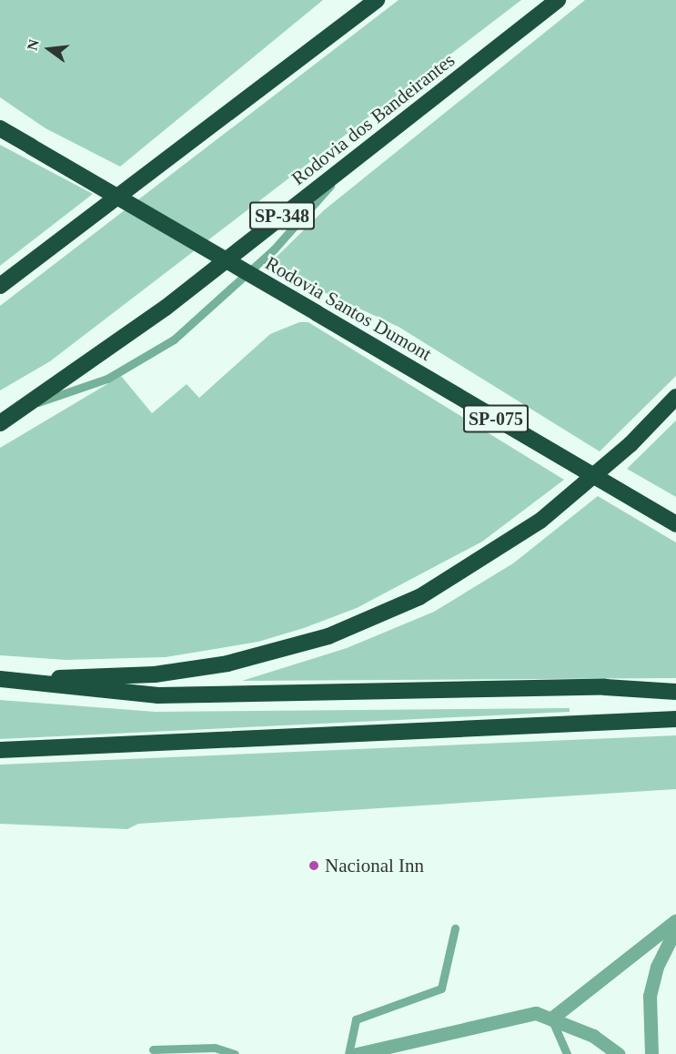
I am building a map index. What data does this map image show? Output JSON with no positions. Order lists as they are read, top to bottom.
{
  "streets": {
    "highway": [
      "Rodovia dos Bandeirantes",
      "SP-348",
      "Rodovia Santos Dumont",
      "SP-075"
    ]
  },
  "places": ["Nacional Inn"],
  "north": "left"
}
